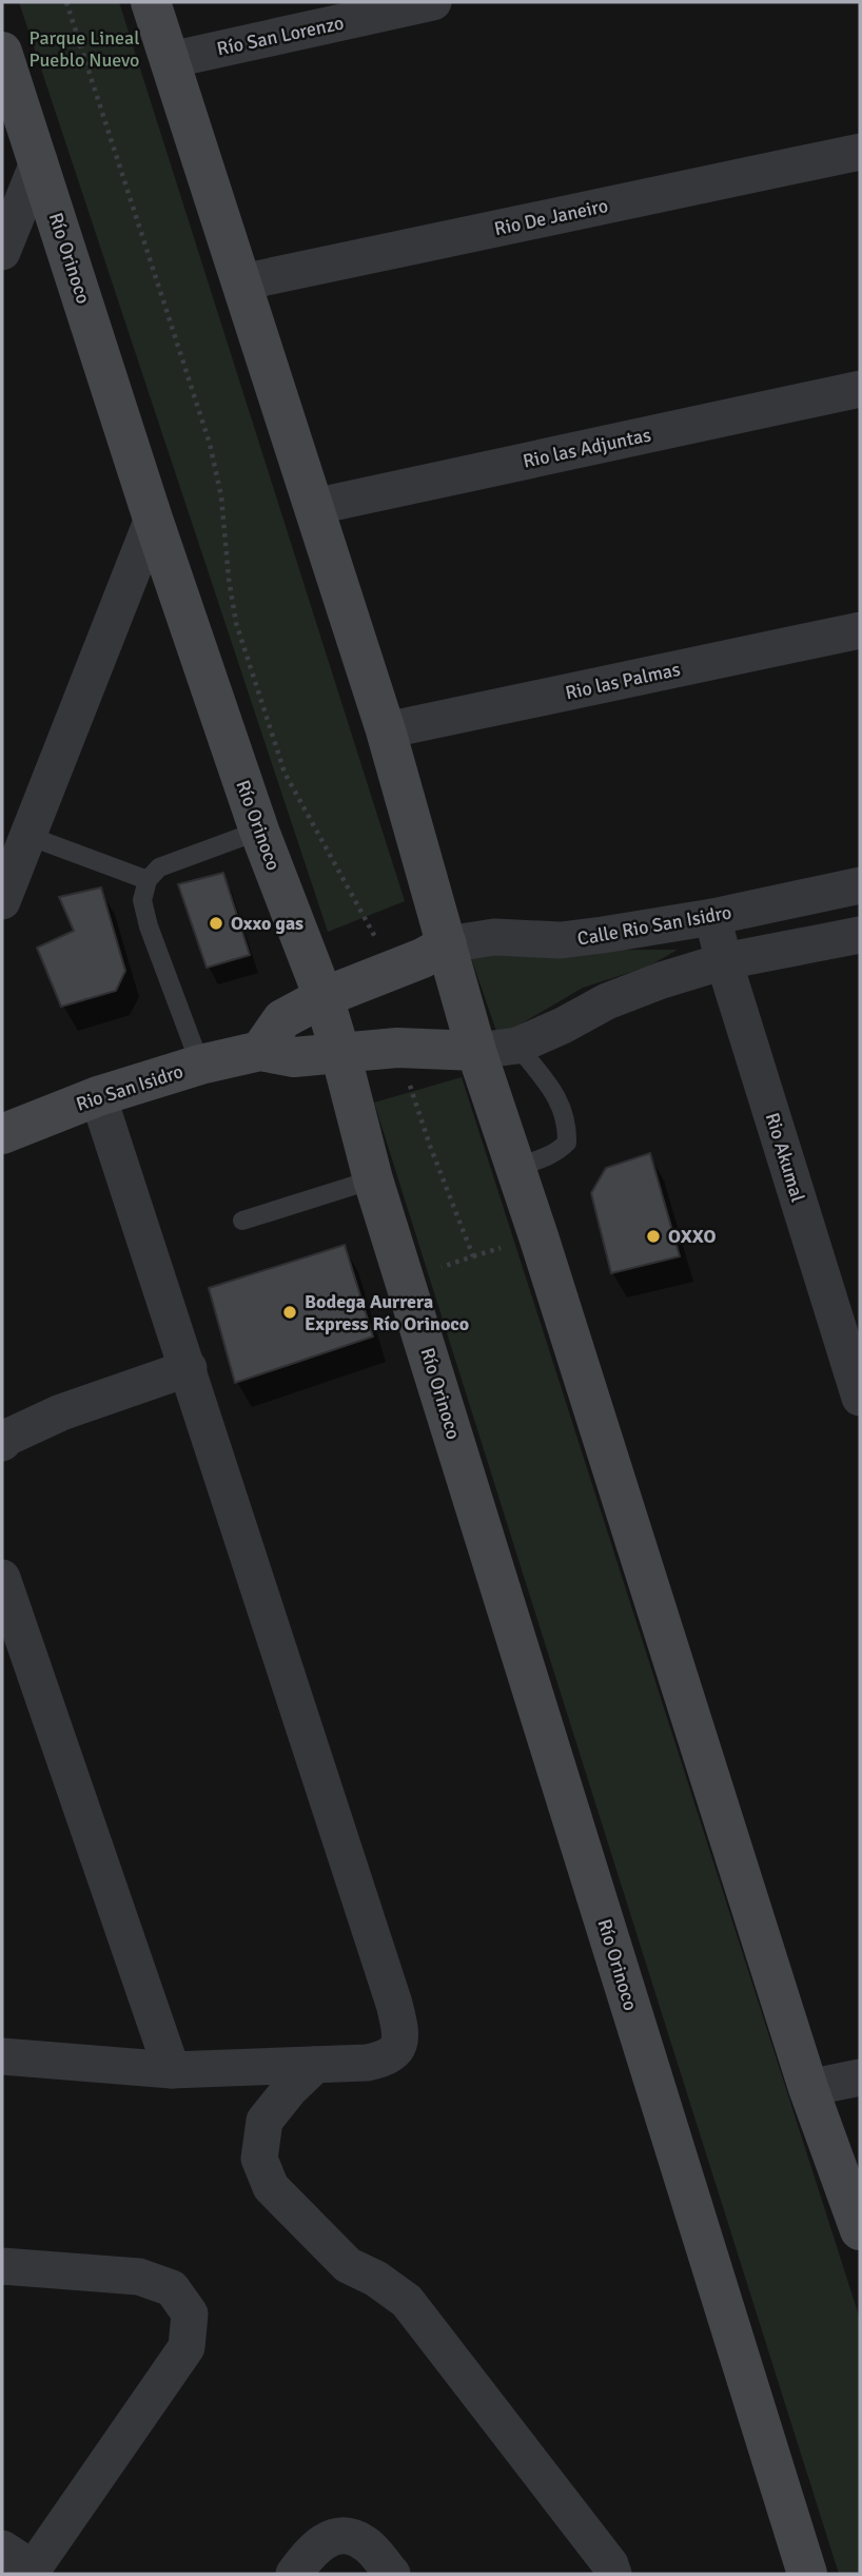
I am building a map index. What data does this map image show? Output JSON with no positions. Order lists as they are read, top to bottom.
{
  "streets": {
    "street": [
      "Río San Lorenzo",
      "Rio De Janeiro",
      "Río Orinoco",
      "Rio las Adjuntas",
      "Rio las Palmas",
      "Calle Rio San Isidro",
      "Rio San Isidro",
      "Rio Akumal"
    ]
  },
  "crossings": [
    ["Río Orinoco", "Rio San Isidro"],
    ["Calle Rio San Isidro", "Rio Akumal"]
  ],
  "parks": ["Parque Lineal Pueblo Nuevo"],
  "places": ["Oxxo gas", "OXXO", "Bodega Aurrera Express Río Orinoco"]
}
